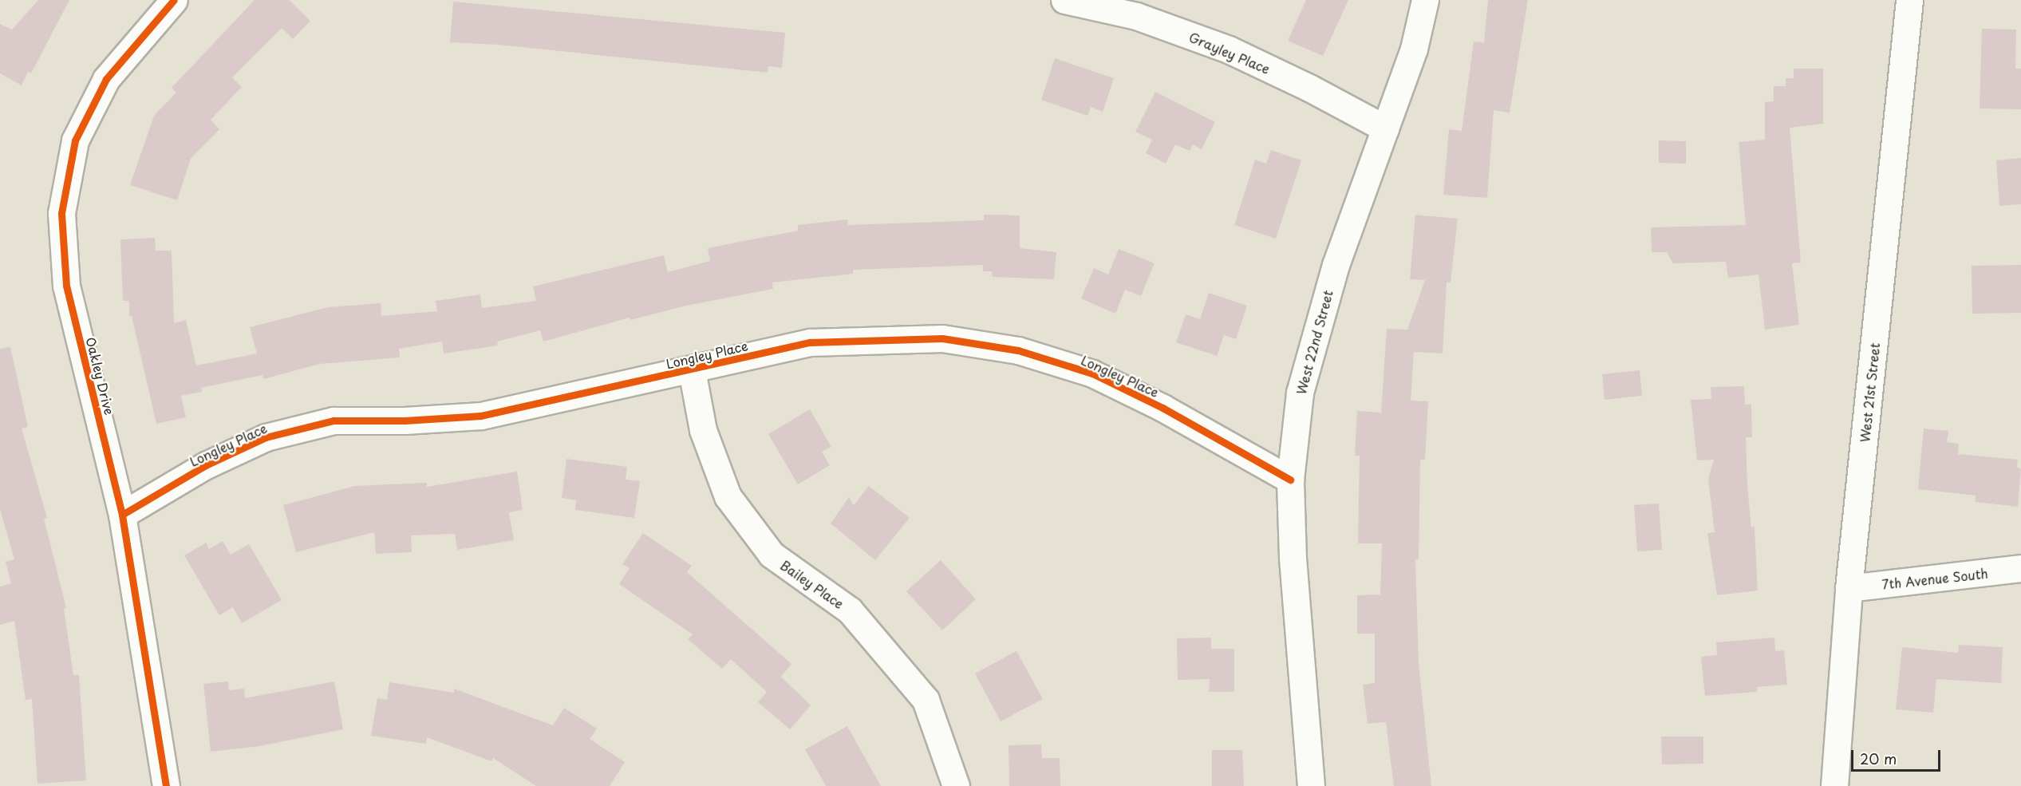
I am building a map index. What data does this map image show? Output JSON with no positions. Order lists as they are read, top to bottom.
{
  "streets": {
    "street": [
      "Grayley Place",
      "West 22nd Street",
      "Longley Place",
      "Oakley Drive",
      "West 21st Street",
      "7th Avenue South",
      "Bailey Place"
    ]
  },
  "crossings": [
    ["Grayley Place", "West 22nd Street"],
    ["West 22nd Street", "Longley Place"],
    ["Longley Place", "Oakley Drive"],
    ["Longley Place", "Bailey Place"],
    ["West 21st Street", "7th Avenue South"]
  ],
  "scale_bar": "20 m"
}
